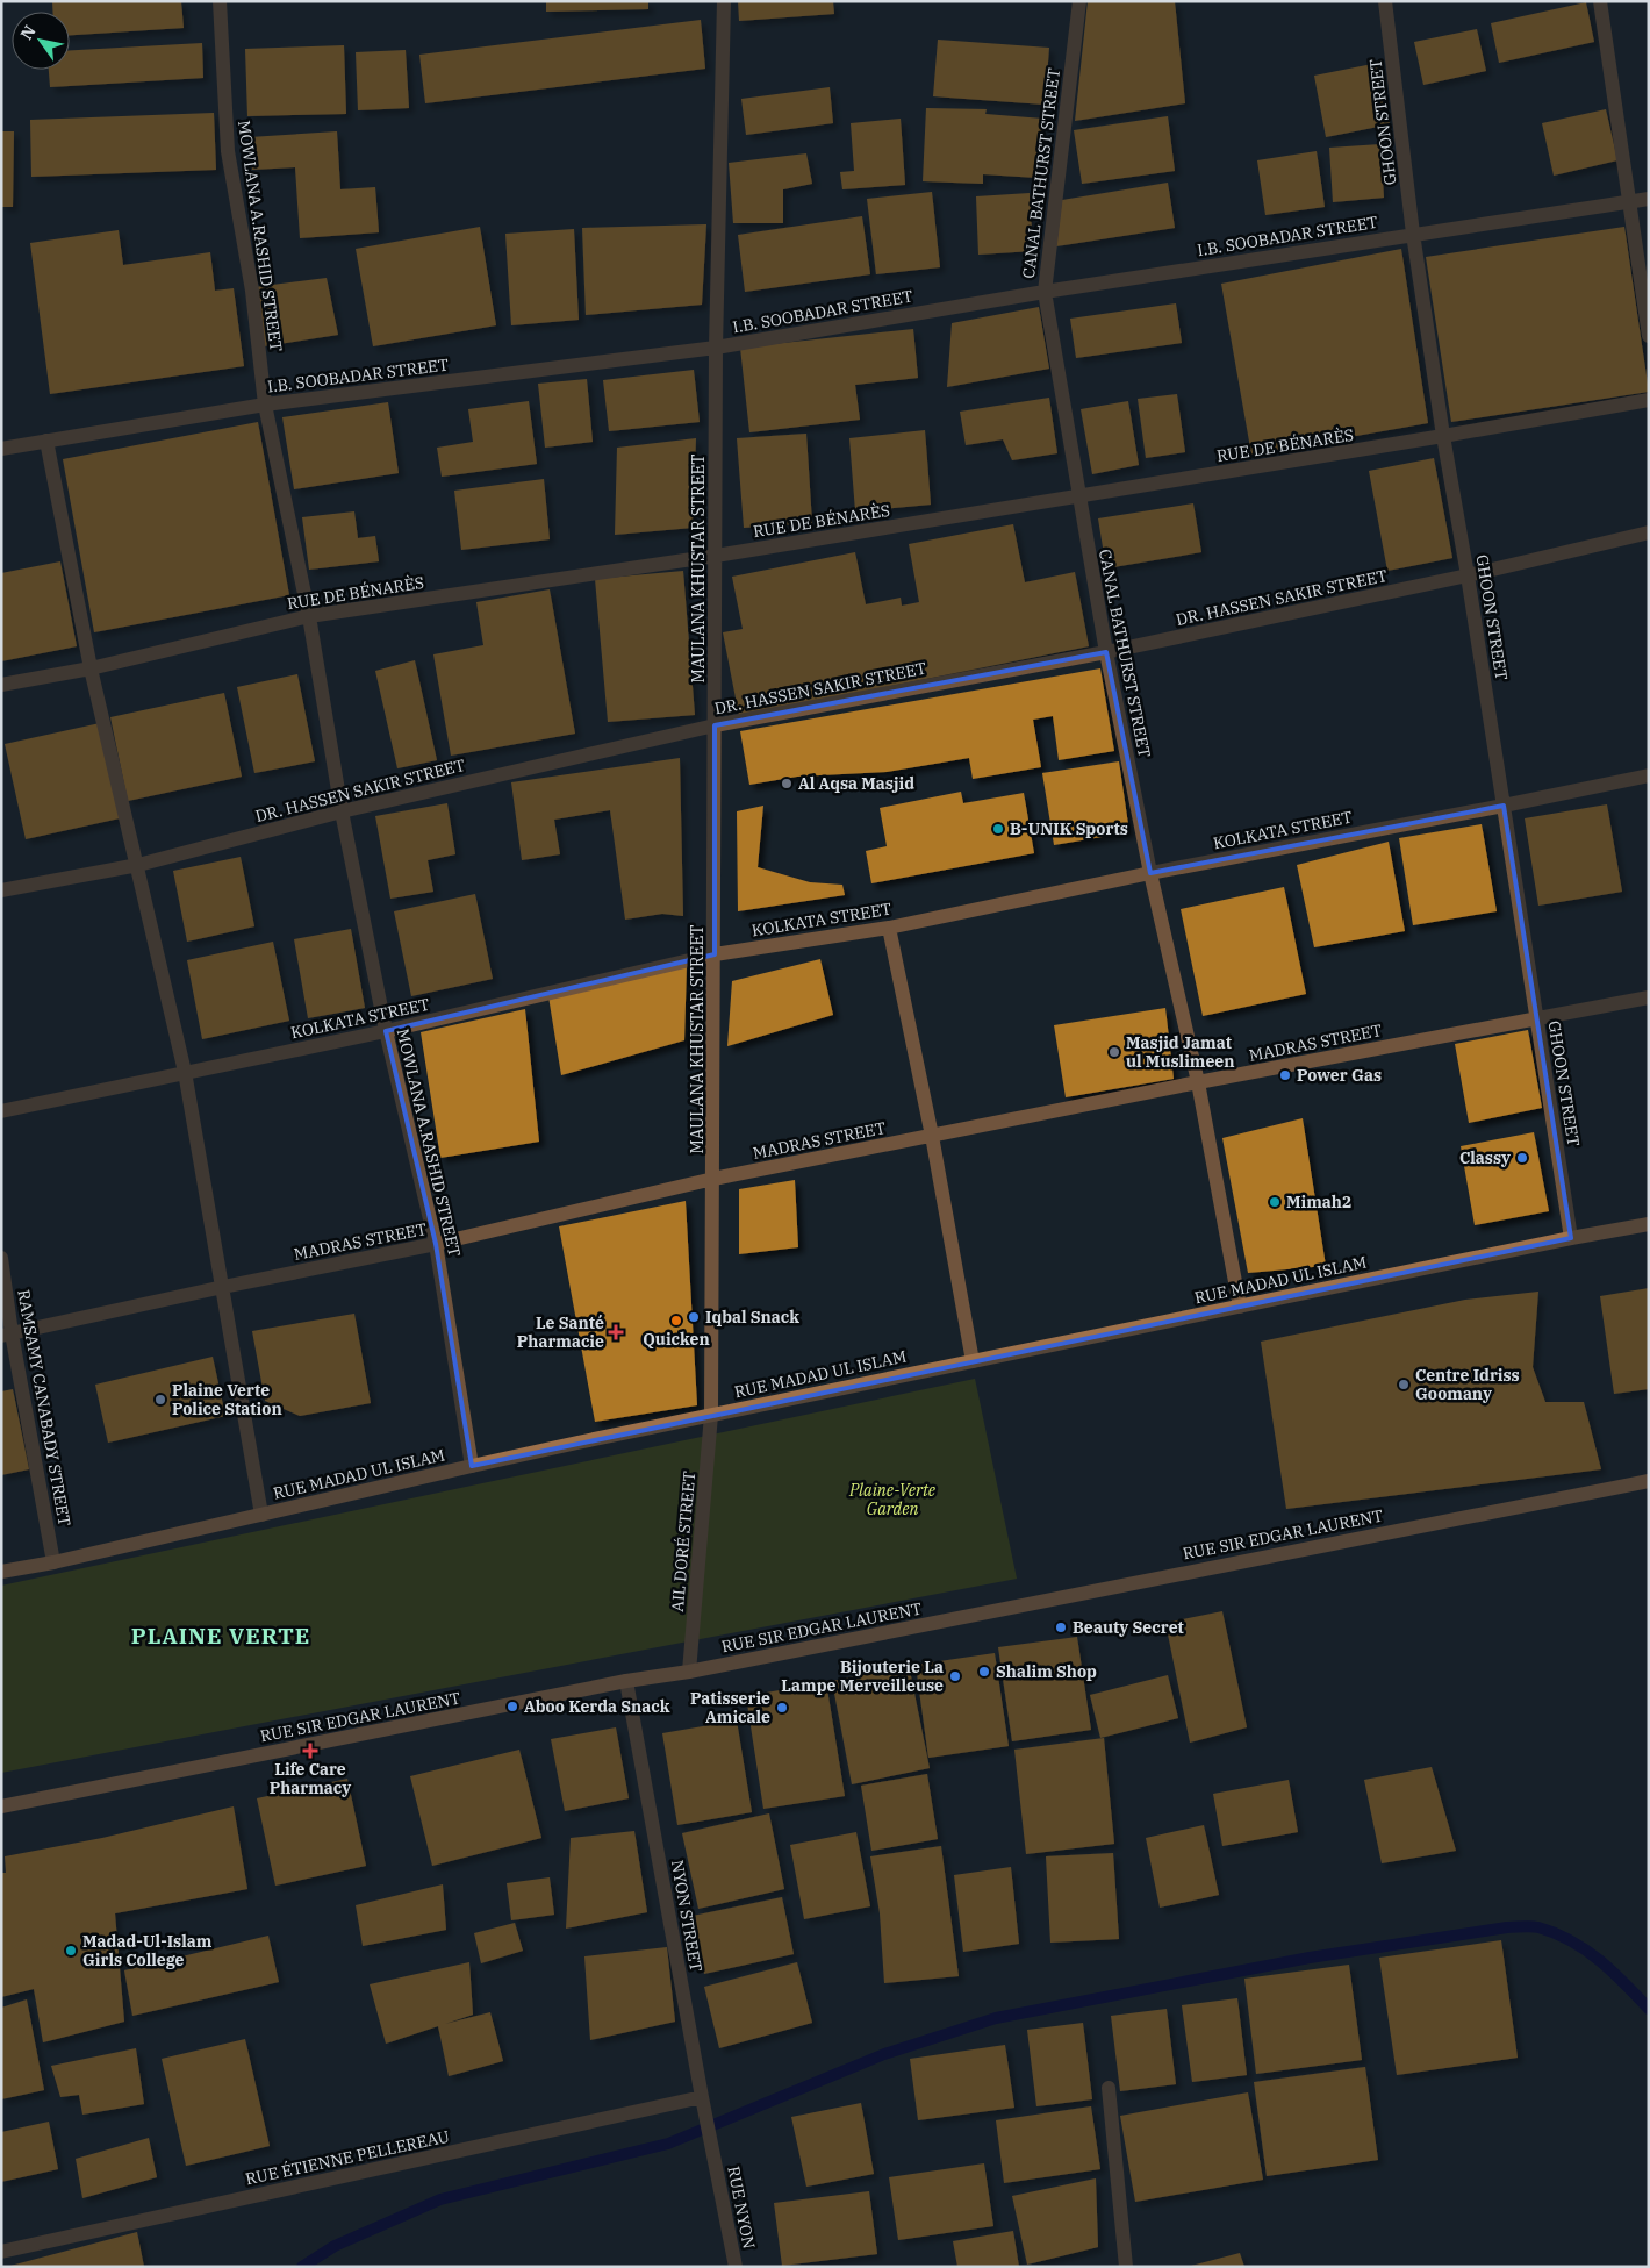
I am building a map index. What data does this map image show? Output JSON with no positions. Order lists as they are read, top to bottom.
{
  "streets": {
    "main road": ["RUE MADAD UL ISLAM", "RUE SIR EDGAR LAURENT"],
    "street": [
      "GHOON STREET",
      "CANAL BATHURST STREET",
      "MOWLANA A.RASHID STREET",
      "I.B. SOOBADAR STREET",
      "RUE DE BÉNARÈS",
      "MAULANA KHUSTAR STREET",
      "DR. HASSEN SAKIR STREET",
      "KOLKATA STREET",
      "MADRAS STREET",
      "RAMSAMY CANABADY STREET",
      "AIL DORÉ STREET",
      "NYON STREET",
      "RUE ÉTIENNE PELLEREAU",
      "RUE NYON"
    ]
  },
  "crossings": [
    ["GHOON STREET", "I.B. SOOBADAR STREET"],
    ["GHOON STREET", "RUE DE BÉNARÈS"],
    ["GHOON STREET", "DR. HASSEN SAKIR STREET"],
    ["GHOON STREET", "KOLKATA STREET"],
    ["GHOON STREET", "MADRAS STREET"],
    ["GHOON STREET", "RUE MADAD UL ISLAM"],
    ["CANAL BATHURST STREET", "I.B. SOOBADAR STREET"],
    ["CANAL BATHURST STREET", "RUE DE BÉNARÈS"],
    ["CANAL BATHURST STREET", "DR. HASSEN SAKIR STREET"],
    ["CANAL BATHURST STREET", "KOLKATA STREET"],
    ["CANAL BATHURST STREET", "MADRAS STREET"],
    ["CANAL BATHURST STREET", "RUE MADAD UL ISLAM"],
    ["MOWLANA A.RASHID STREET", "I.B. SOOBADAR STREET"],
    ["MOWLANA A.RASHID STREET", "RUE DE BÉNARÈS"],
    ["MOWLANA A.RASHID STREET", "DR. HASSEN SAKIR STREET"],
    ["MOWLANA A.RASHID STREET", "KOLKATA STREET"],
    ["MOWLANA A.RASHID STREET", "MADRAS STREET"],
    ["MOWLANA A.RASHID STREET", "RUE MADAD UL ISLAM"],
    ["I.B. SOOBADAR STREET", "MAULANA KHUSTAR STREET"],
    ["RUE DE BÉNARÈS", "MAULANA KHUSTAR STREET"],
    ["MAULANA KHUSTAR STREET", "DR. HASSEN SAKIR STREET"],
    ["MAULANA KHUSTAR STREET", "KOLKATA STREET"],
    ["MAULANA KHUSTAR STREET", "MADRAS STREET"],
    ["MAULANA KHUSTAR STREET", "RUE MADAD UL ISLAM"],
    ["MAULANA KHUSTAR STREET", "AIL DORÉ STREET"],
    ["MADRAS STREET", "RAMSAMY CANABADY STREET"],
    ["RUE MADAD UL ISLAM", "RAMSAMY CANABADY STREET"],
    ["RUE MADAD UL ISLAM", "AIL DORÉ STREET"],
    ["RUE SIR EDGAR LAURENT", "AIL DORÉ STREET"],
    ["RUE SIR EDGAR LAURENT", "NYON STREET"],
    ["NYON STREET", "RUE ÉTIENNE PELLEREAU"],
    ["NYON STREET", "RUE NYON"]
  ],
  "districts": ["PLAINE VERTE"],
  "parks": ["Plaine-Verte Garden"],
  "places": {
    "other": [
      "Al Aqsa Masjid",
      "B-UNIK Sports",
      "Masjid Jamat ul Muslimeen",
      "Power Gas",
      "Classy",
      "Mimah2",
      "Iqbal Snack",
      "Quicken",
      "Centre Idriss Goomany",
      "Plaine Verte Police Station",
      "Beauty Secret",
      "Shalim Shop",
      "Bijouterie La Lampe Merveilleuse",
      "Aboo Kerda Snack",
      "Patisserie Amicale",
      "Madad-Ul-Islam Girls College"
    ],
    "health": ["Le Santé Pharmacie", "Life Care Pharmacy"]
  },
  "north": "top left"
}
